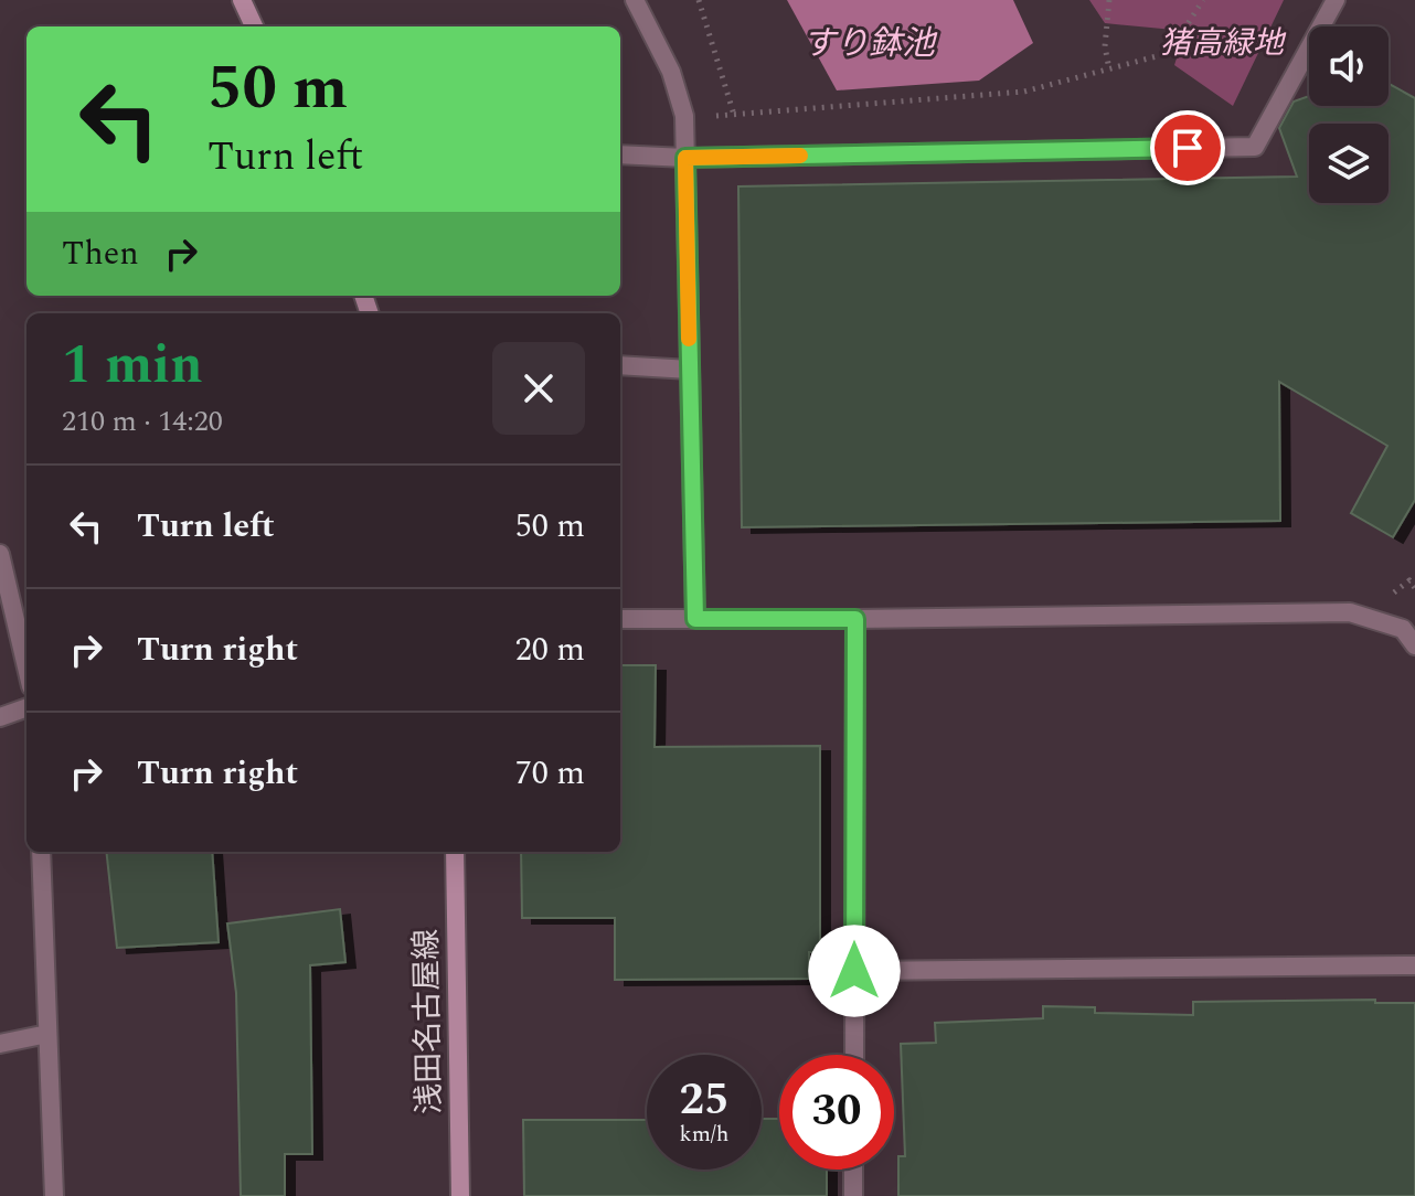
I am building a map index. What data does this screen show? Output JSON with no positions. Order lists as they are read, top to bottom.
{
  "streets": {
    "main road": ["浅田名古屋線"]
  },
  "water": ["すり鉢池"],
  "parks": ["猪高緑地"],
  "page": {
    "turn": ["50 m", "Turn left"],
    "then": "Then",
    "heading": ["1 min", "210 m · 14:20"],
    "list": [
      {
        "name": "Turn left",
        "value": "50 m"
      },
      {
        "name": "Turn right",
        "value": "20 m"
      },
      {
        "name": "Turn right",
        "value": "70 m"
      }
    ],
    "speed": "25 km/h",
    "limit": "30"
  }
}
